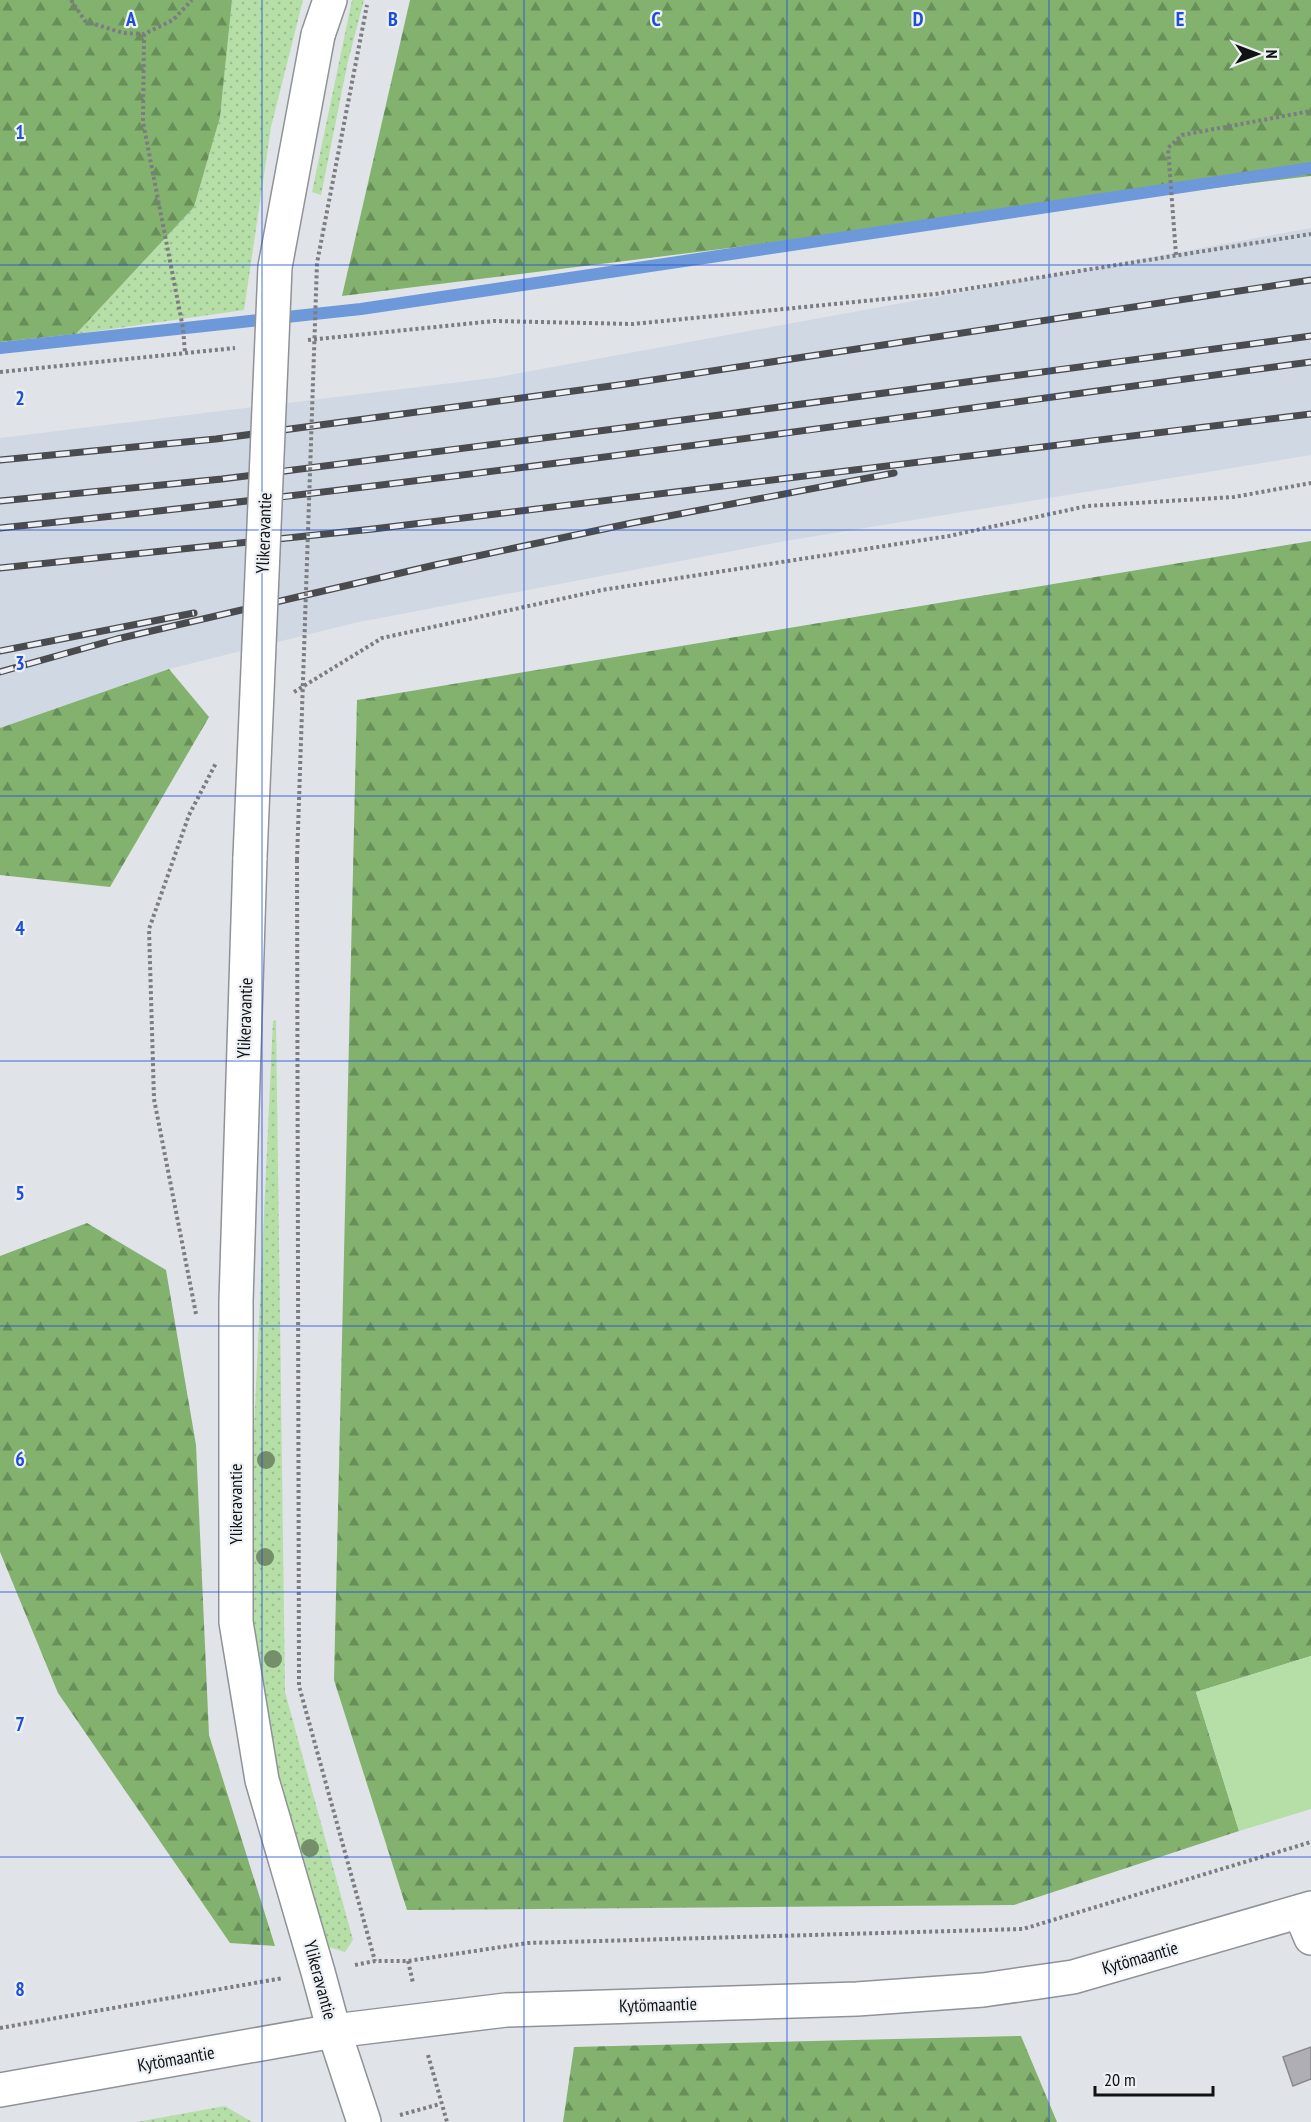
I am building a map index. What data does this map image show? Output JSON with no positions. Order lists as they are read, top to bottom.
{
  "streets": {
    "street": ["Ylikeravantie", "Kytömaantie"]
  },
  "crossings": [
    ["Ylikeravantie", "Kytömaantie"]
  ],
  "scale_bar": "20 m",
  "north": "right",
  "grid": {
    "columns": [
      "A",
      "B",
      "C",
      "D",
      "E"
    ],
    "rows": [
      "1",
      "2",
      "3",
      "4",
      "5",
      "6",
      "7",
      "8"
    ]
  }
}
